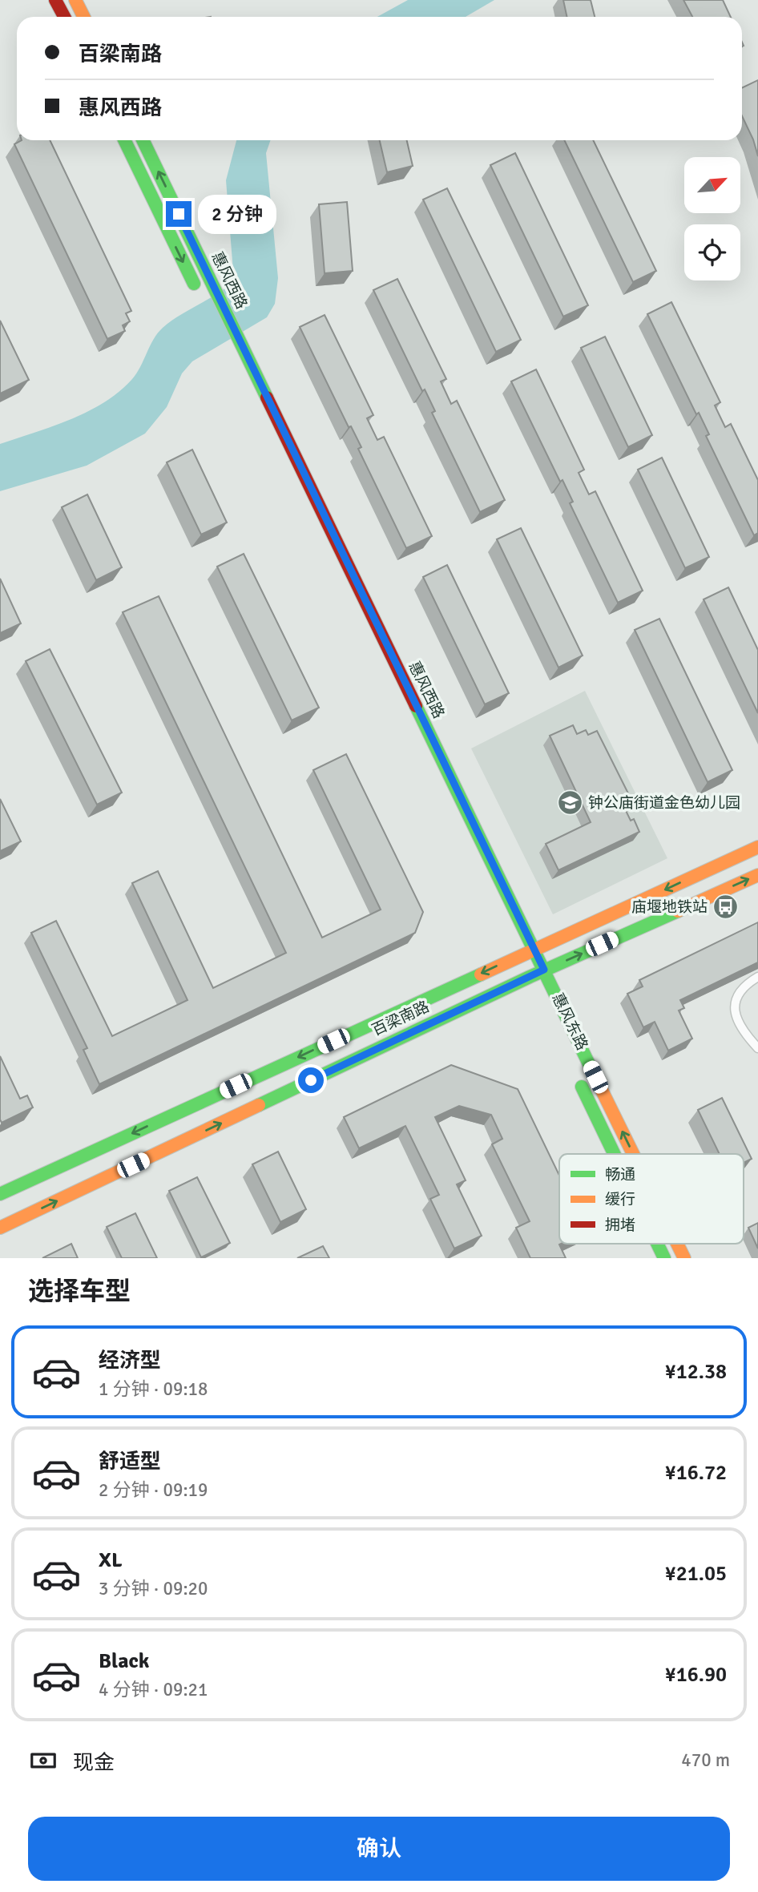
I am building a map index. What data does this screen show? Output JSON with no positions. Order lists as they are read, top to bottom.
{
  "streets": {
    "street": ["惠风西路", "百梁南路"]
  },
  "crossings": [
    ["惠风西路", "百梁南路"]
  ],
  "one_way": ["惠风西路"],
  "places": {
    "school or university": ["钟公庙街道金色幼儿园"],
    "bus stop": ["庙堰地铁站"]
  },
  "legend": ["畅通", "缓行", "拥堵"],
  "north": "top right",
  "page": {
    "banner": ["百梁南路", "惠风西路"],
    "bubble": "2 分钟",
    "heading": "选择车型",
    "list": [
      {
        "name": "经济型",
        "note": "1 分钟 · 09:18",
        "value": "¥12.38"
      },
      {
        "name": "舒适型",
        "note": "2 分钟 · 09:19",
        "value": "¥16.72"
      },
      {
        "name": "XL",
        "note": "3 分钟 · 09:20",
        "value": "¥21.05"
      },
      {
        "name": "Black",
        "note": "4 分钟 · 09:21",
        "value": "¥16.90"
      }
    ],
    "pay": ["现金", "470 m"],
    "buttons": "确认"
  }
}
